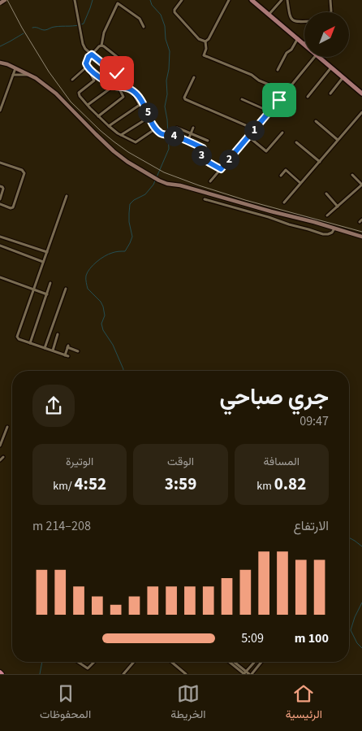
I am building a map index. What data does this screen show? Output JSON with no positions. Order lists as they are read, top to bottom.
{
  "north": "top right",
  "page": {
    "pins": [
      "5",
      "1",
      "4",
      "3",
      "2"
    ],
    "heading": ["جري صباحي", "09:47"],
    "stats": [
      ["المسافة", "0.82 km"],
      ["الوقت", "3:59"],
      ["الوتيرة", "4:52 /km"]
    ],
    "chart": ["الارتفاع", "208–214 m"],
    "list": [
      {
        "name": "100 m",
        "note": "5:09"
      }
    ],
    "tabs": ["الرئيسية", "الخريطة", "المحفوظات"]
  }
}
